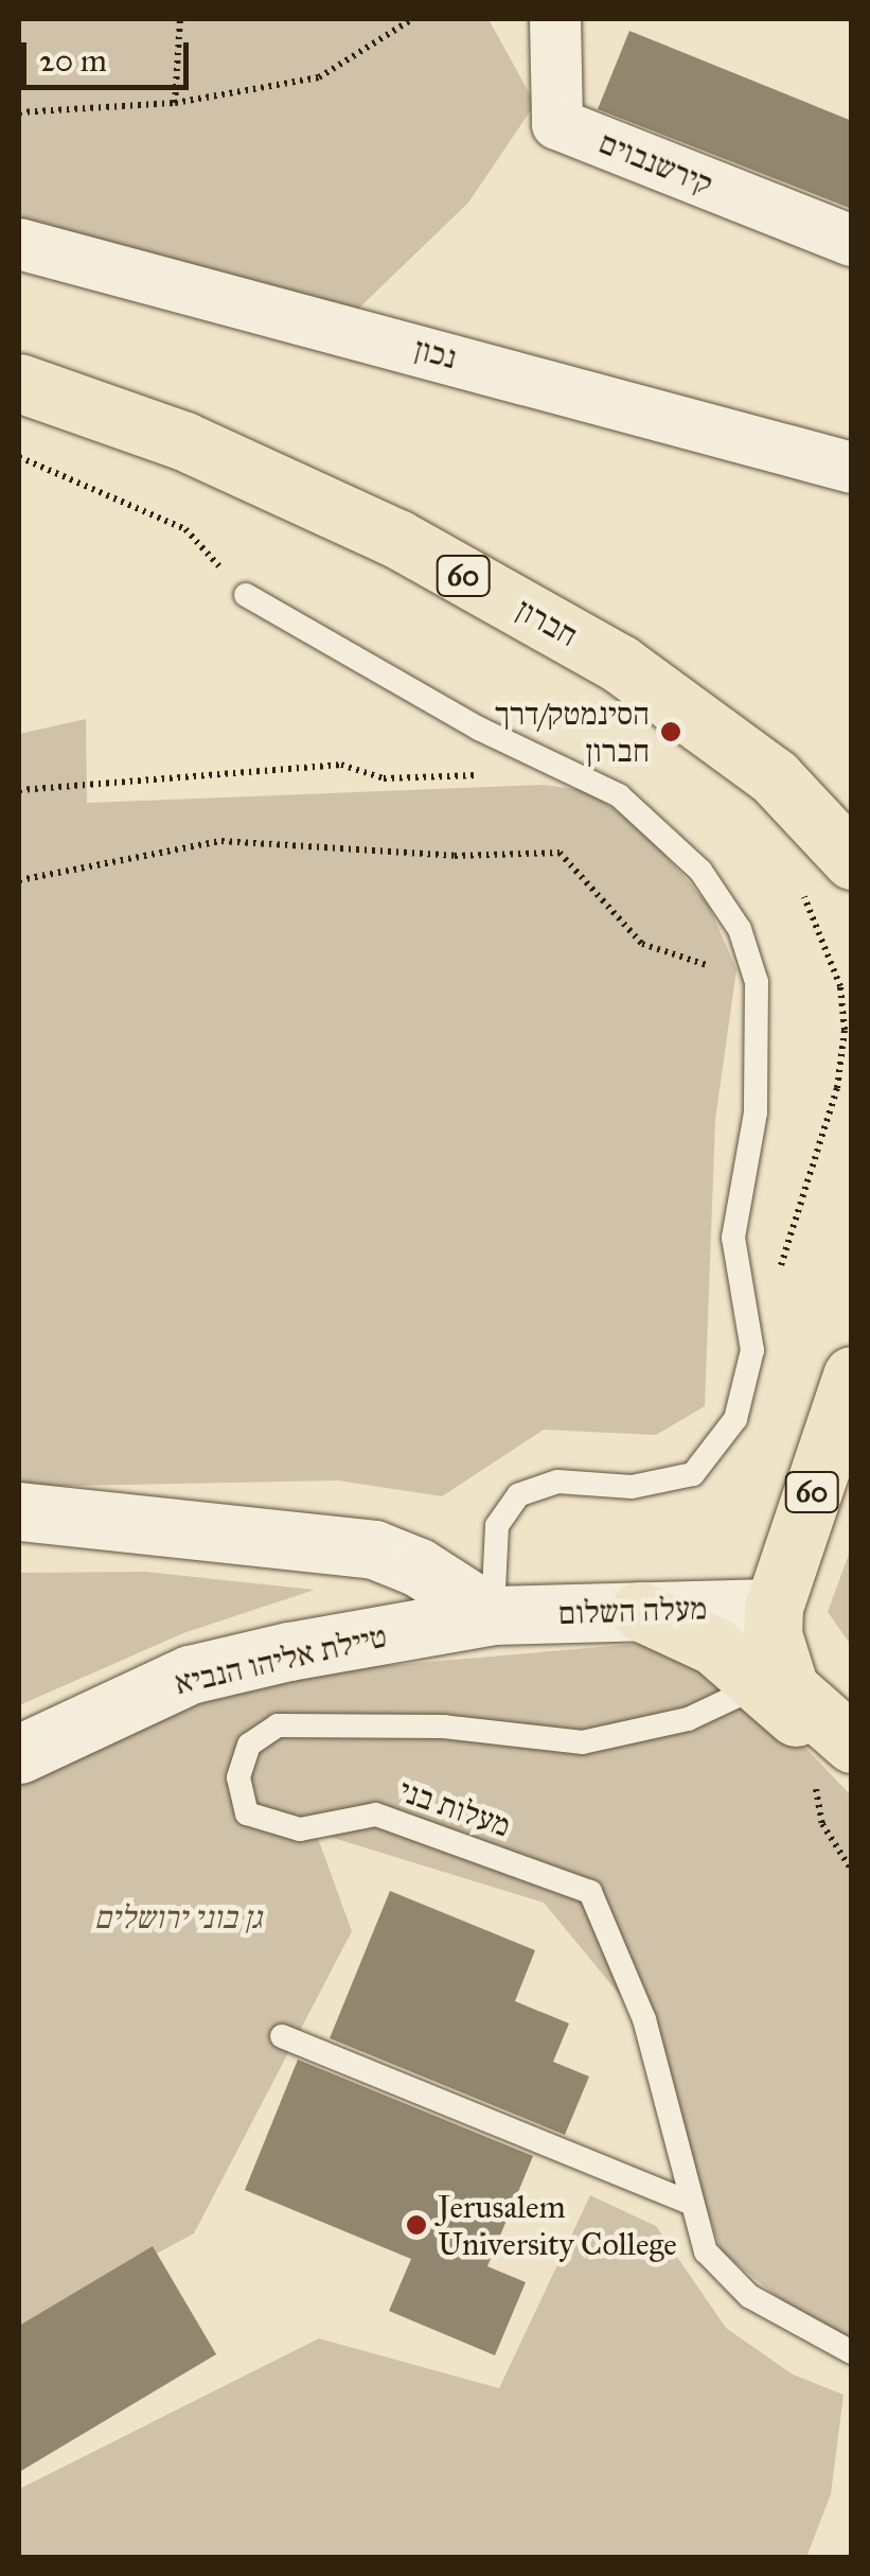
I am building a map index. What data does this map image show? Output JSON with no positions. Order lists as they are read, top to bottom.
{
  "streets": {
    "highway": ["60", "חברון"],
    "street": [
      "קירשנבוים",
      "נכון",
      "מעלה השלום",
      "טיילת אליהו הנביא"
    ],
    "lane": ["מעלות בני"]
  },
  "crossings": [
    ["60", "מעלה השלום"],
    ["60", "מעלות בני"],
    ["מעלה השלום", "טיילת אליהו הנביא"],
    ["מעלה השלום", "מעלות בני"]
  ],
  "parks": ["גן בוני ירושלים"],
  "places": ["הסינמטק/דרך חברון", "Jerusalem University College"],
  "scale_bar": "20 m"
}
